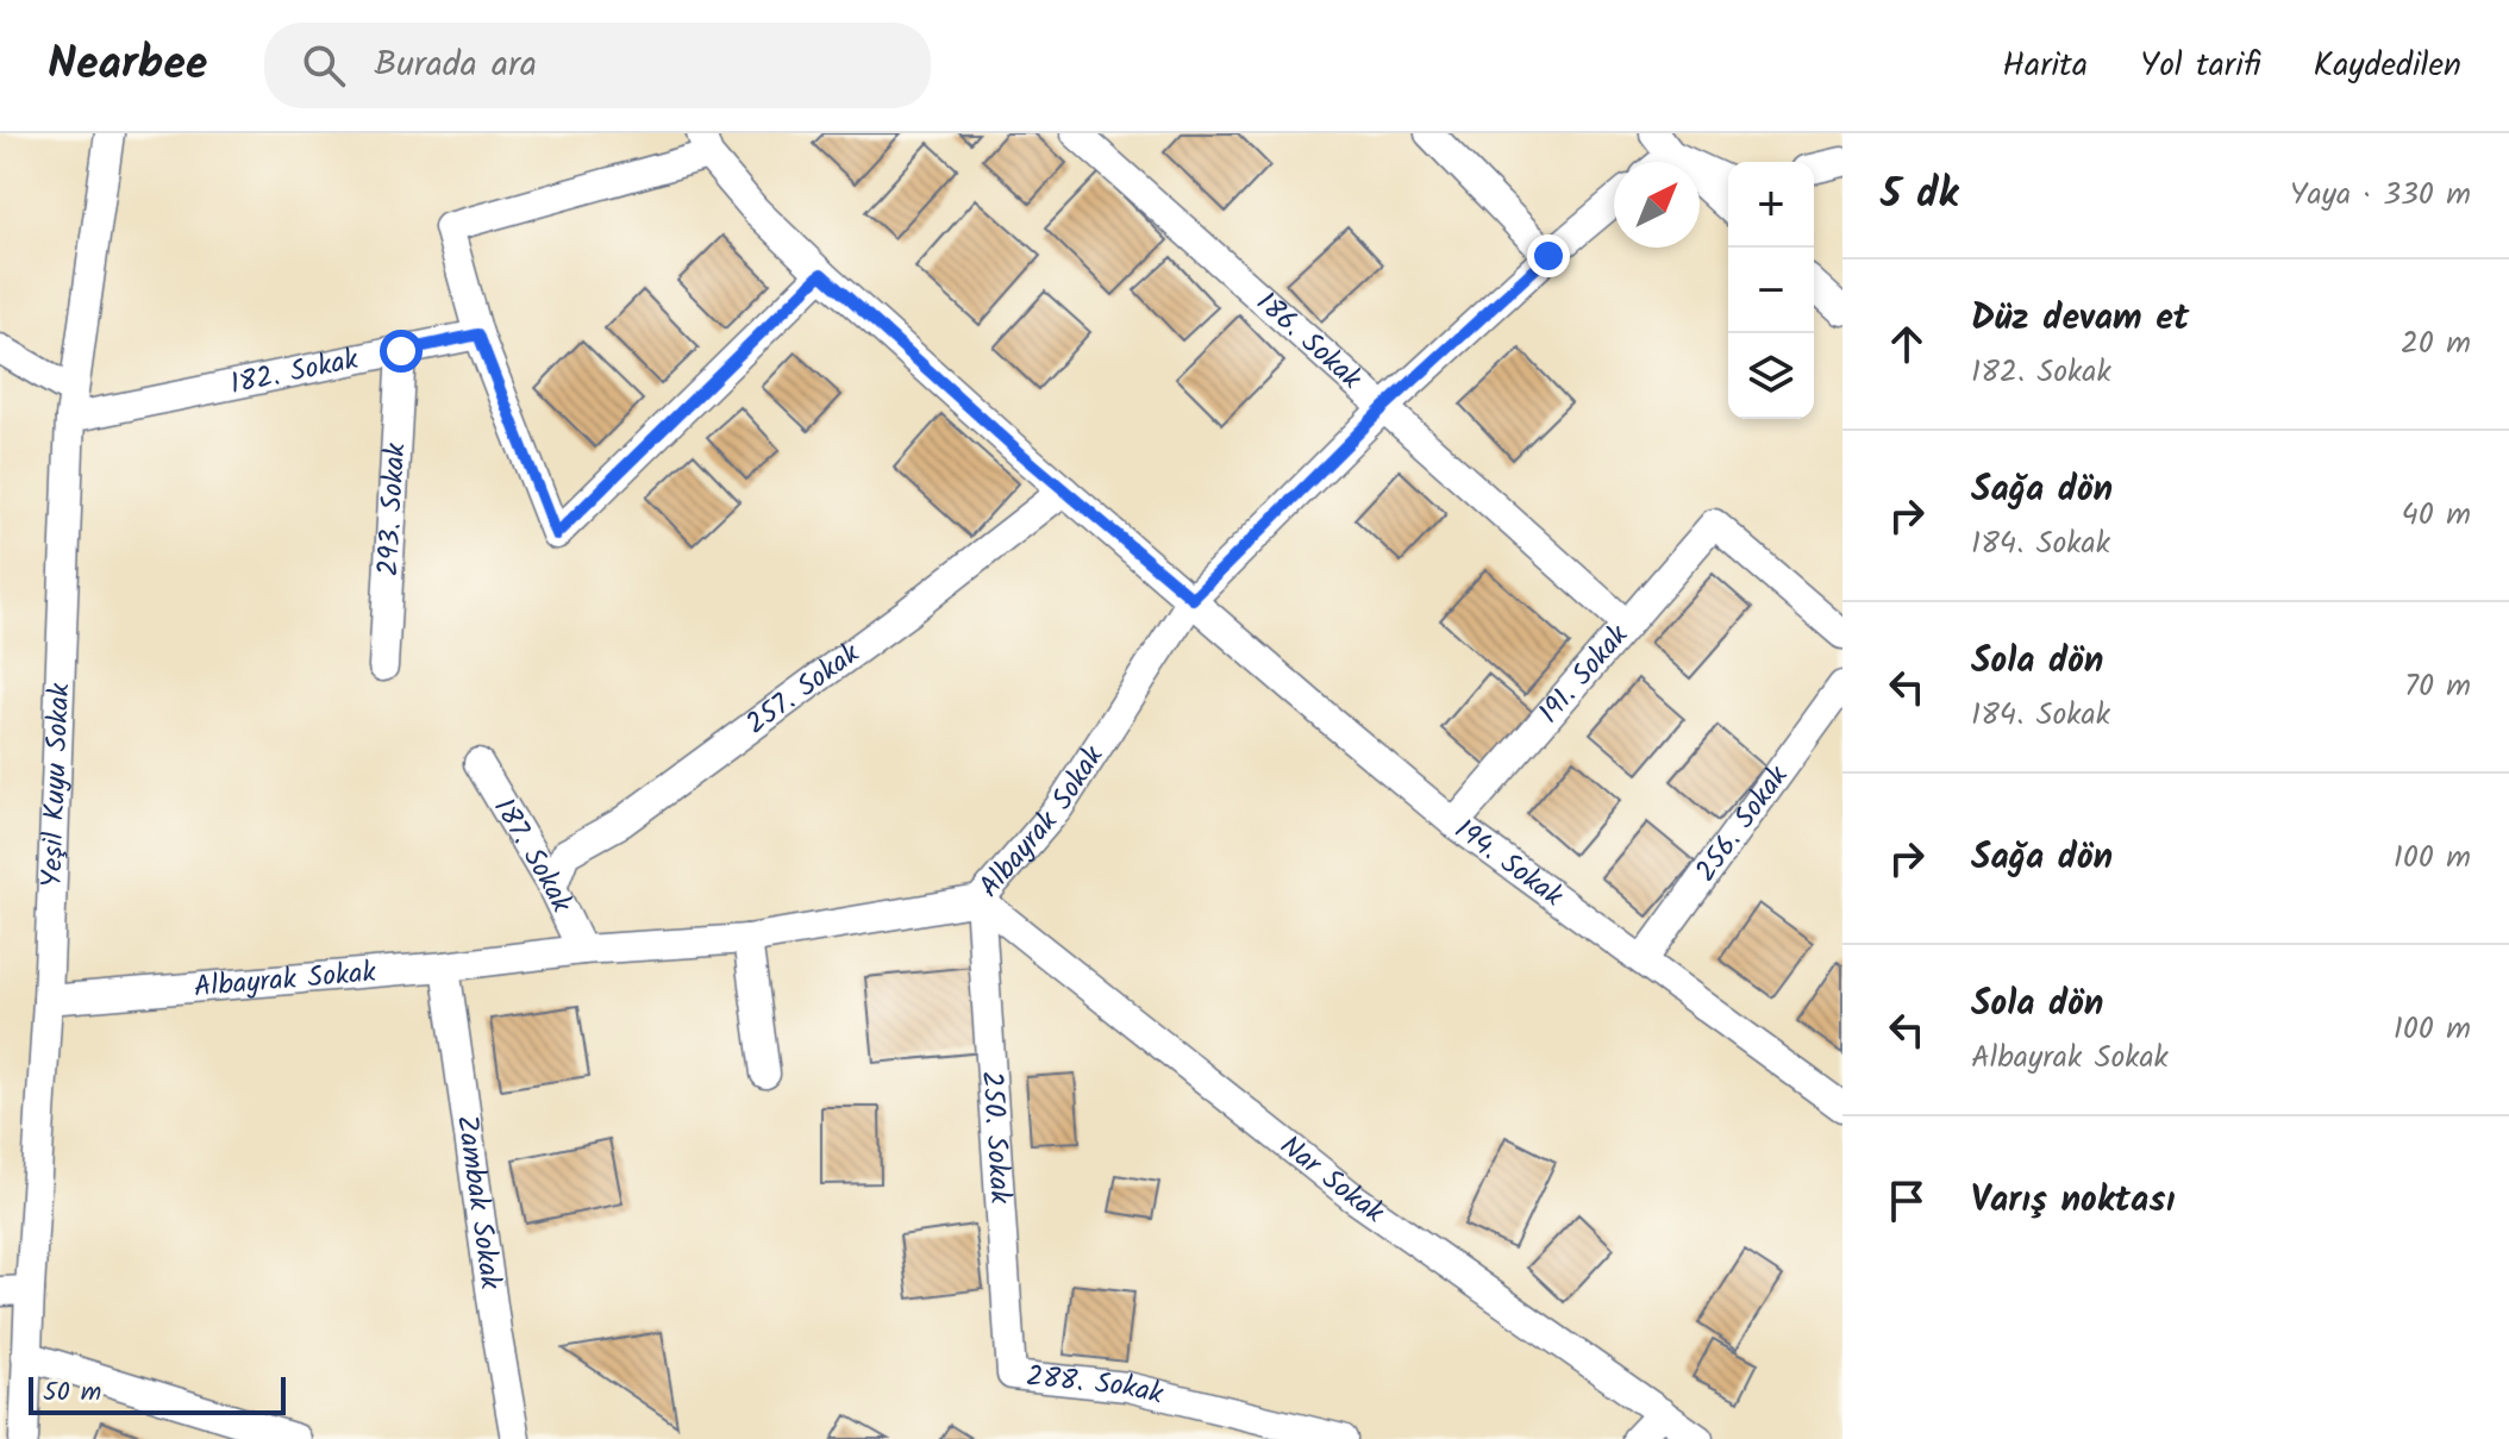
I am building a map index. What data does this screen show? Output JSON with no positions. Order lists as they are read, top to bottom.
{
  "streets": {
    "street": [
      "186. Sokak",
      "182. Sokak",
      "293. Sokak",
      "191. Sokak",
      "257. Sokak",
      "Yeşil Kuyu Sokak",
      "Albayrak Sokak",
      "256. Sokak",
      "187. Sokak",
      "194. Sokak",
      "250. Sokak",
      "Nar Sokak",
      "Zambak Sokak",
      "288. Sokak"
    ]
  },
  "crossings": [
    ["186. Sokak", "191. Sokak"],
    ["186. Sokak", "Albayrak Sokak"],
    ["182. Sokak", "293. Sokak"],
    ["182. Sokak", "Yeşil Kuyu Sokak"],
    ["191. Sokak", "194. Sokak"],
    ["257. Sokak", "187. Sokak"],
    ["257. Sokak", "194. Sokak"],
    ["Yeşil Kuyu Sokak", "Albayrak Sokak"],
    ["Albayrak Sokak", "187. Sokak"],
    ["Albayrak Sokak", "194. Sokak"],
    ["Albayrak Sokak", "250. Sokak"],
    ["Albayrak Sokak", "Nar Sokak"],
    ["Albayrak Sokak", "Zambak Sokak"],
    ["256. Sokak", "194. Sokak"],
    ["250. Sokak", "Nar Sokak"],
    ["250. Sokak", "288. Sokak"]
  ],
  "scale_bar": "50 m",
  "north": "top right",
  "page": {
    "header": "Nearbee",
    "search": "Burada ara",
    "nav": ["Harita", "Yol tarifi", "Kaydedilen"],
    "heading": ["5 dk", "Yaya · 330 m"],
    "map_buttons": ["+", "−"],
    "list": [
      ["Düz devam et", "182. Sokak", "20 m"],
      ["Sağa dön", "184. Sokak", "40 m"],
      ["Sola dön", "184. Sokak", "70 m"],
      ["Sağa dön", "100 m"],
      ["Sola dön", "Albayrak Sokak", "100 m"],
      "Varış noktası"
    ],
    "scale": "50 m"
  }
}
